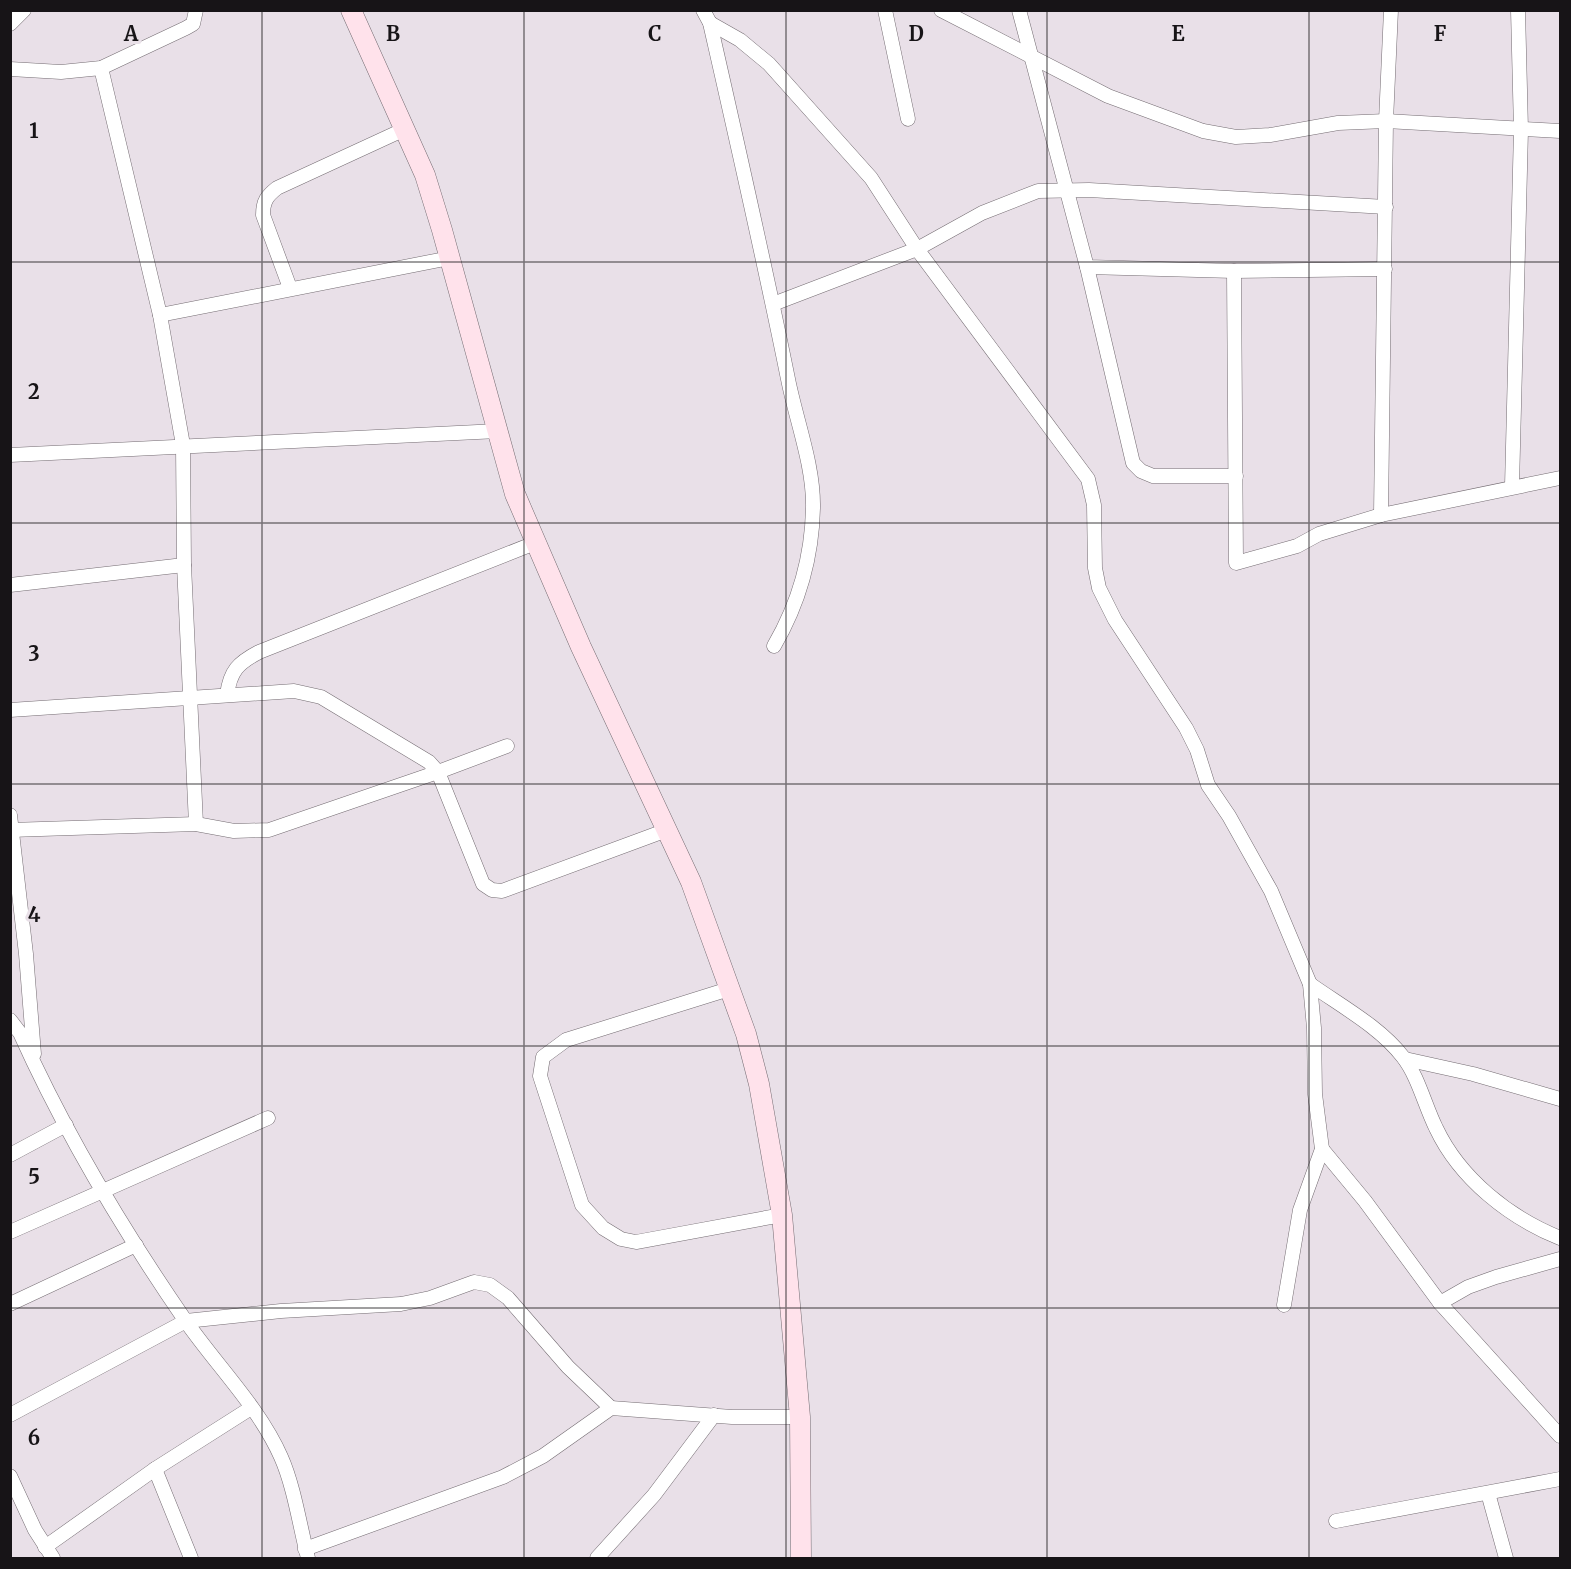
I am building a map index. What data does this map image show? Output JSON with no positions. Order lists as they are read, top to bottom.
{
  "grid": {
    "columns": [
      "A",
      "B",
      "C",
      "D",
      "E",
      "F"
    ],
    "rows": [
      "1",
      "2",
      "3",
      "4",
      "5",
      "6"
    ]
  }
}
